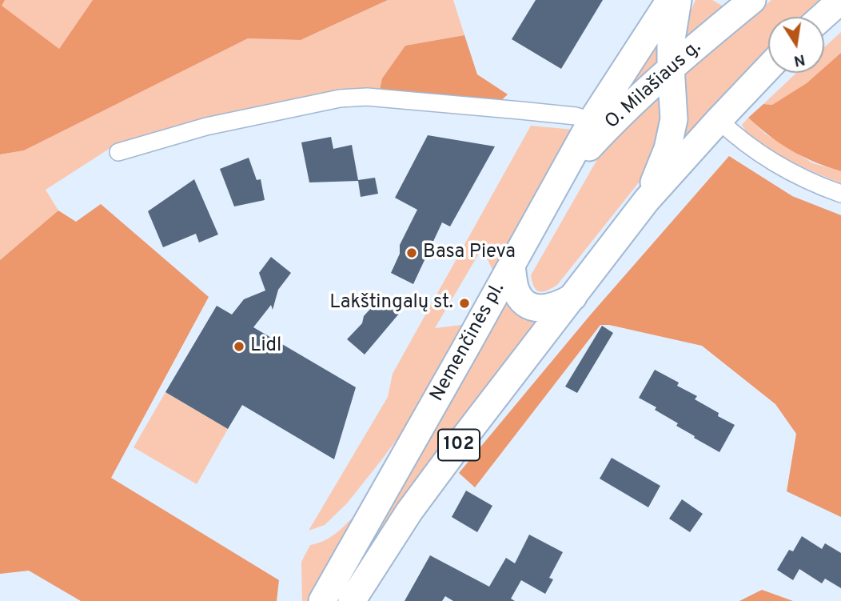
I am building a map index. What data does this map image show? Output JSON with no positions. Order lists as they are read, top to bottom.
{
  "streets": {
    "main road": ["O. Milašiaus g.", "Nemenčinės pl.", "102"]
  },
  "crossings": [
    ["O. Milašiaus g.", "Nemenčinės pl."],
    ["O. Milašiaus g.", "102"]
  ],
  "places": ["Basa Pieva", "Lakštingalų st.", "Lidl"],
  "north": "bottom"
}
